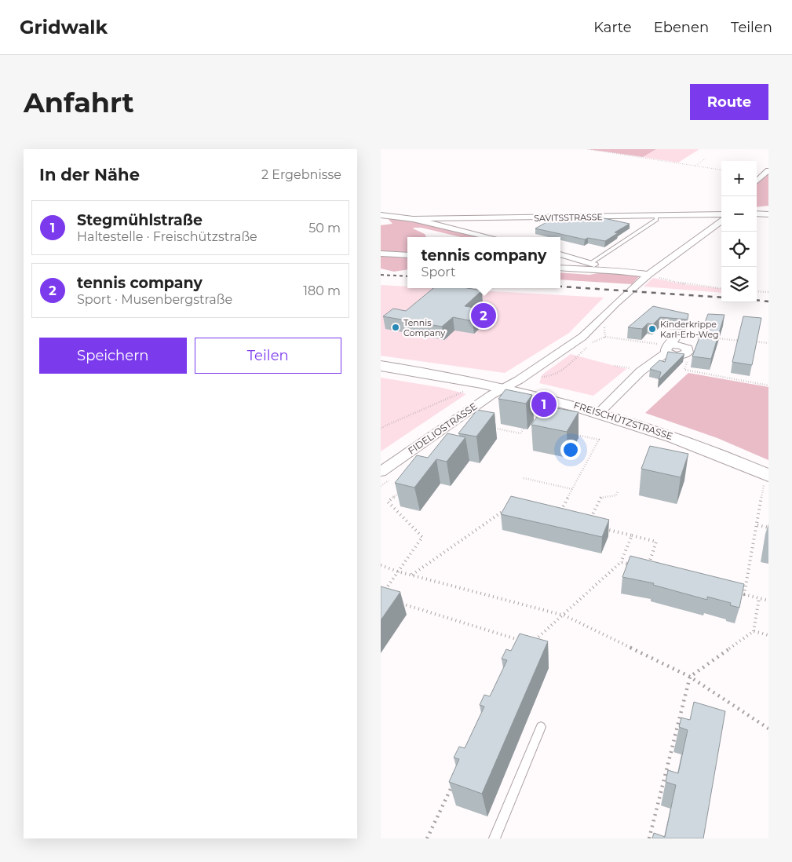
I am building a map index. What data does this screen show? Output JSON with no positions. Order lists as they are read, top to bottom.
{
  "streets": {
    "main road": ["FREISCHÜTZSTRASSE"],
    "street": ["SAVITSSTRASSE", "FIDELIOSTRASSE"]
  },
  "crossings": [
    ["FREISCHÜTZSTRASSE", "FIDELIOSTRASSE"]
  ],
  "places": ["Tennis Company", "Kinderkrippe Karl-Erb-Weg"],
  "page": {
    "header": "Gridwalk",
    "nav": ["Karte", "Ebenen", "Teilen"],
    "buttons": [
      "Route",
      ["Speichern", "Teilen"]
    ],
    "title": "Anfahrt",
    "heading": ["In der Nähe", "2 Ergebnisse"],
    "map_buttons": ["+", "−"],
    "list": [
      {
        "mark": "1",
        "name": "Stegmühlstraße",
        "note": "Haltestelle · Freischützstraße",
        "value": "50 m"
      },
      {
        "mark": "2",
        "name": "tennis company",
        "note": "Sport · Musenbergstraße",
        "value": "180 m"
      }
    ],
    "popup": ["tennis company", "Sport"],
    "pins": ["2", "1"]
  }
}
